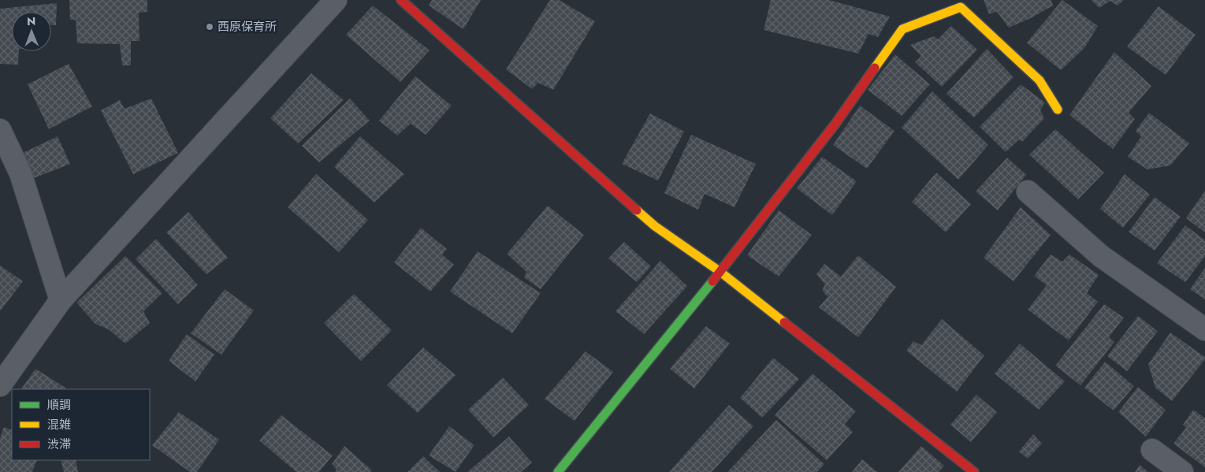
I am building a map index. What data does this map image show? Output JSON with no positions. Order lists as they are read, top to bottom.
{
  "places": ["西原保育所"],
  "legend": ["順調", "混雑", "渋滞"],
  "north": "top"
}
